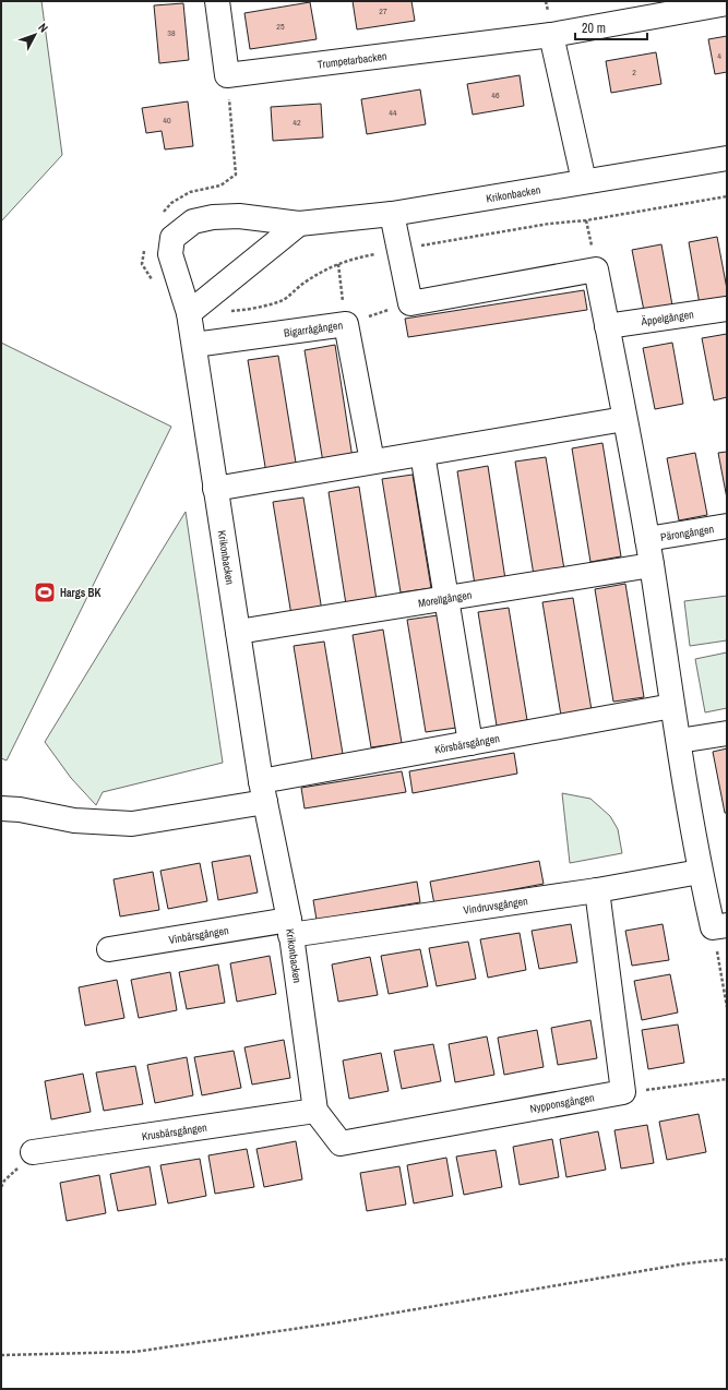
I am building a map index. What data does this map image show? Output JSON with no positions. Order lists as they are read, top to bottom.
{
  "streets": {
    "street": [
      "Trumpetarbacken",
      "Krikonbacken",
      "Äppelgången",
      "Bigarrågången",
      "Pärongången",
      "Morellgången",
      "Körsbärsgången",
      "Vindruvsgången",
      "Vinbärsgången",
      "Nypponsgången",
      "Krusbärsgången"
    ]
  },
  "crossings": [
    ["Krikonbacken", "Bigarrågången"],
    ["Krikonbacken", "Morellgången"],
    ["Krikonbacken", "Körsbärsgången"],
    ["Krikonbacken", "Vindruvsgången"],
    ["Krikonbacken", "Vinbärsgången"],
    ["Krikonbacken", "Nypponsgången"],
    ["Krikonbacken", "Krusbärsgången"],
    ["Vindruvsgången", "Vinbärsgången"],
    ["Nypponsgången", "Krusbärsgången"]
  ],
  "places": {
    "sports": ["Hargs BK"]
  },
  "house_numbers": [
    "27",
    "25",
    "38",
    "4",
    "2",
    "46",
    "44",
    "40",
    "42"
  ],
  "scale_bar": "20 m",
  "north": "top right"
}
